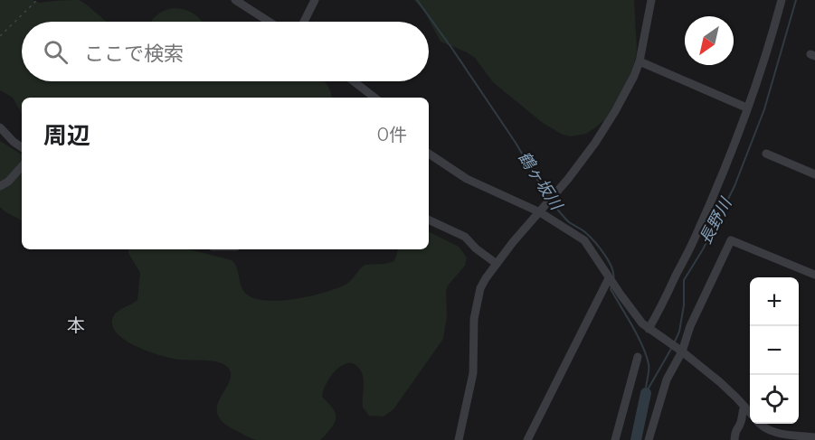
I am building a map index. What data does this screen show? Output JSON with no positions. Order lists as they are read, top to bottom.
{
  "districts": ["本"],
  "water": ["鶴ヶ坂川", "長野川"],
  "north": "bottom left",
  "page": {
    "search": "ここで検索",
    "heading": ["周辺", "0件"],
    "map_buttons": ["+", "−"]
  }
}
